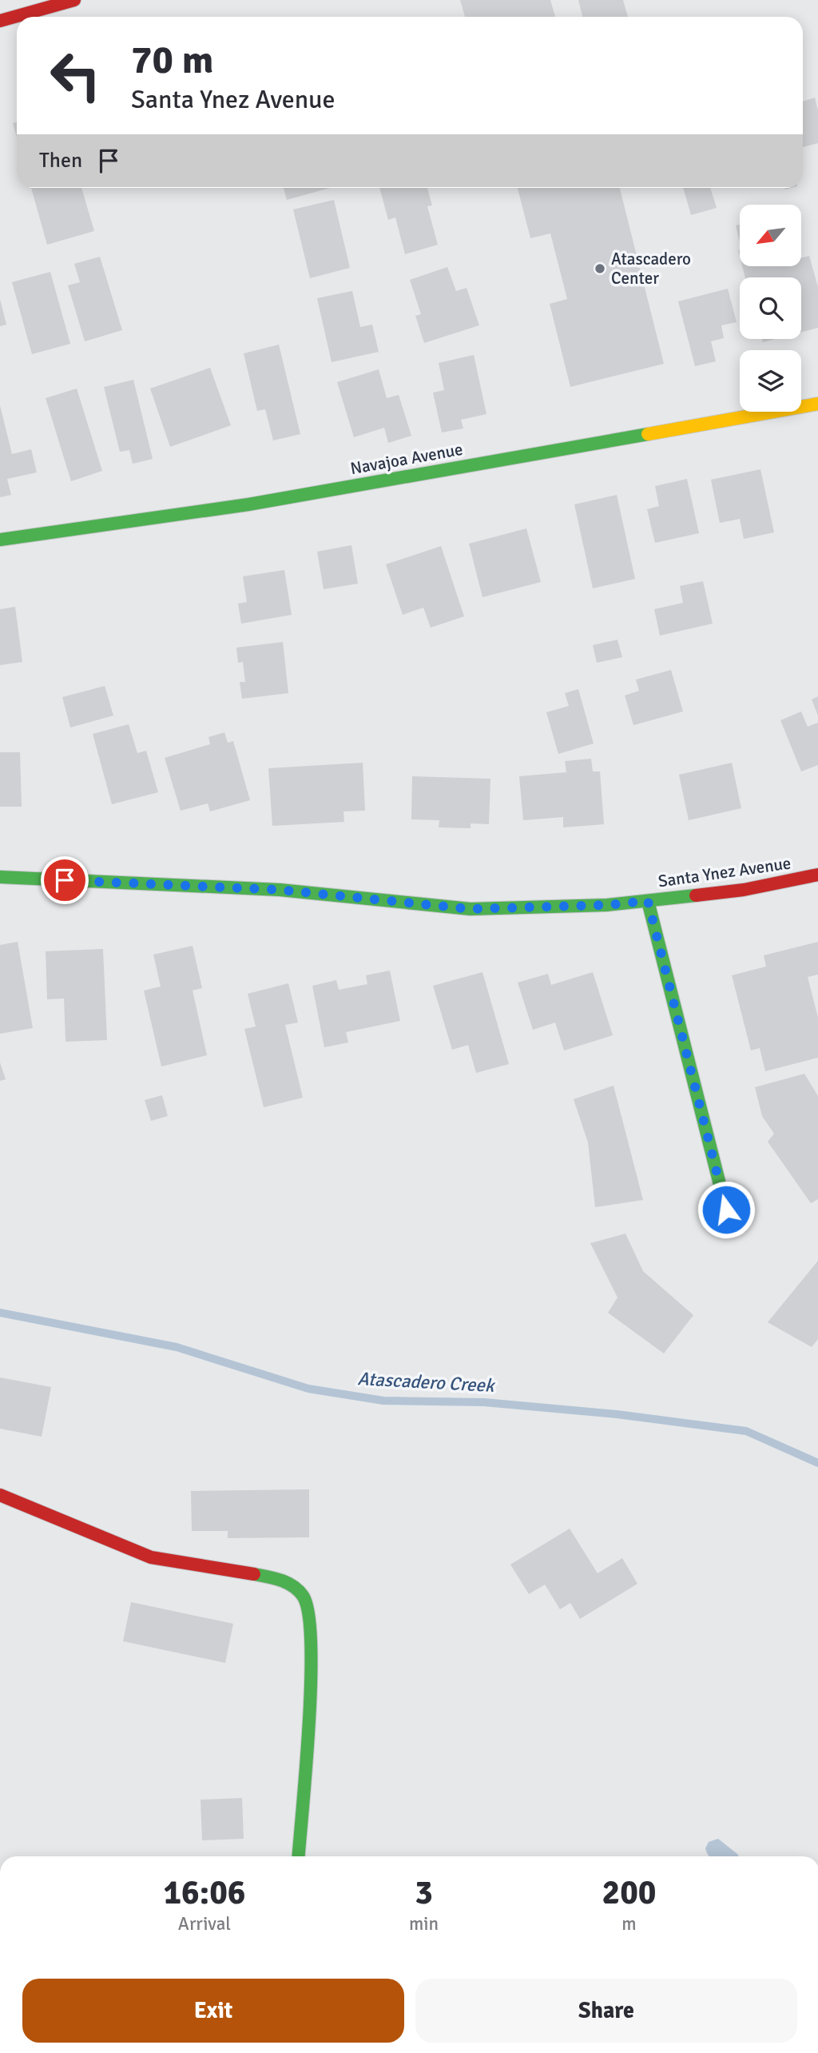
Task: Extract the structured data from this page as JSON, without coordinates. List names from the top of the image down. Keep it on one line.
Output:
{"streets":{"street":["Navajoa Avenue","Santa Ynez Avenue"]},"water":["Atascadero Creek"],"places":["Atascadero Center"],"north":"bottom left","page":{"turn":["70 m","Santa Ynez Avenue"],"then":"Then","eta":["16:06","Arrival","3","min","200","m"],"buttons":["Exit","Share"]}}
